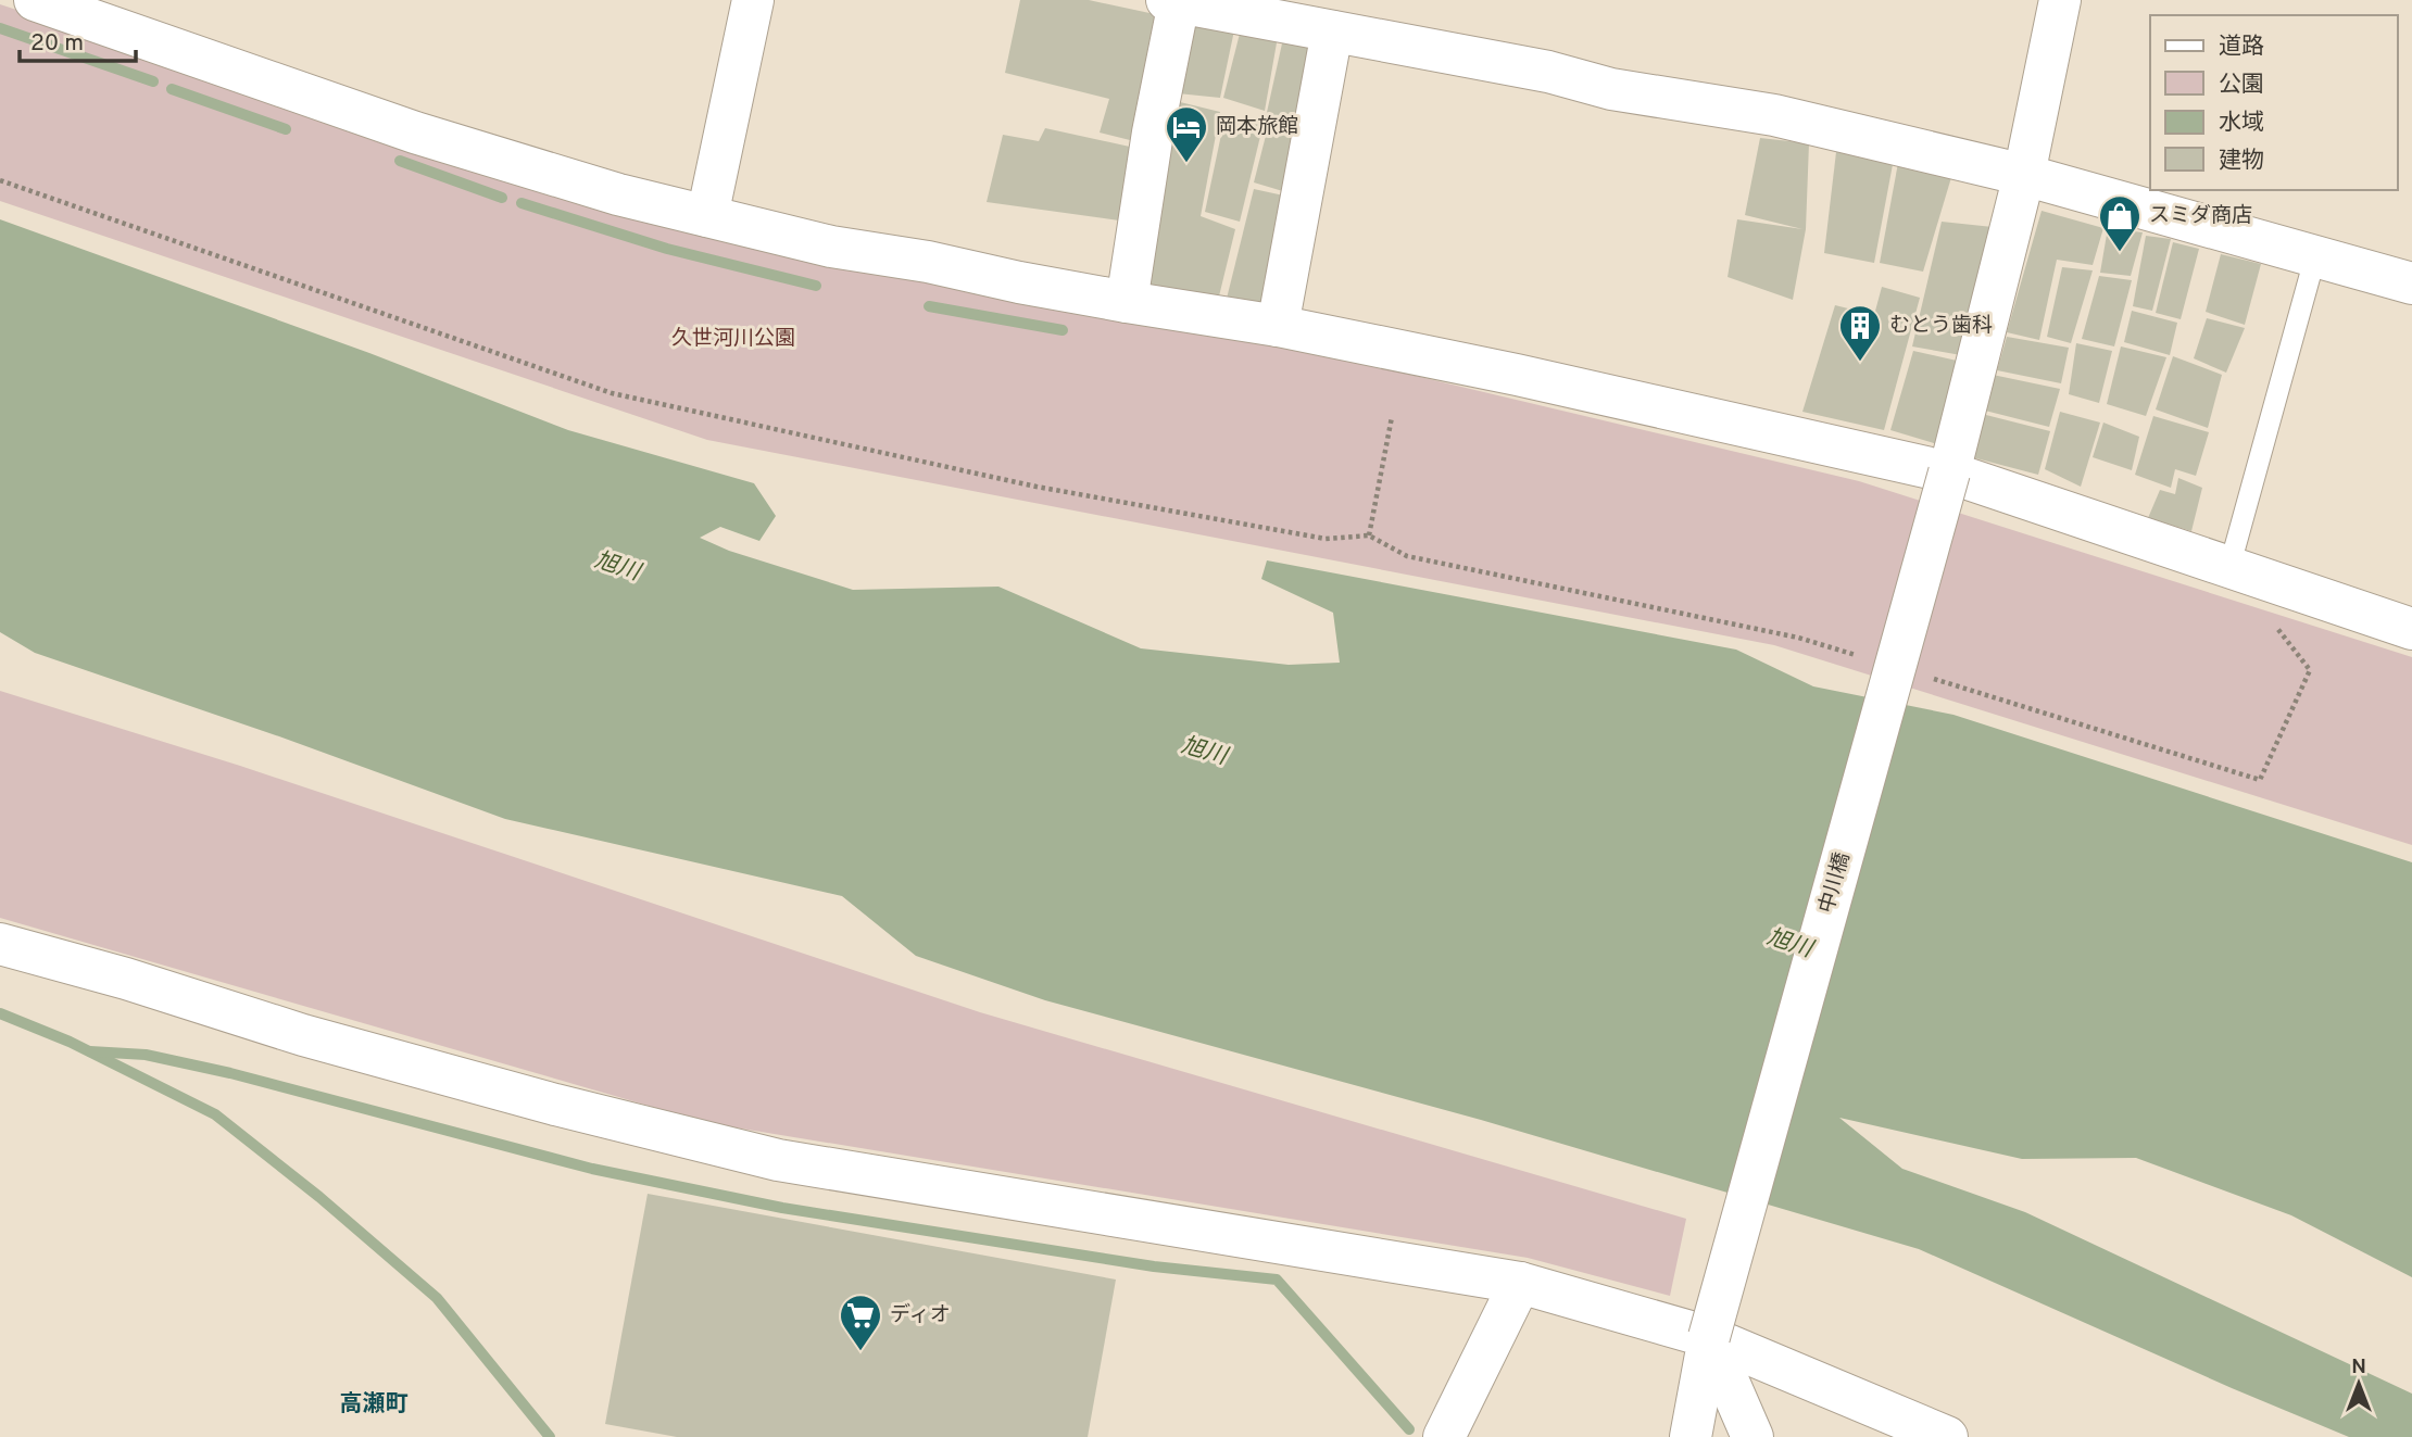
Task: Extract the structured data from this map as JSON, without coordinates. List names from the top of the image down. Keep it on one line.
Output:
{"streets":{"street":["中川橋"]},"districts":["高瀬町"],"water":["旭川"],"parks":["久世河川公園"],"places":{"hotel":["岡本旅館"],"shop":["スミダ商店"],"building":["むとう歯科"],"supermarket":["ディオ"]},"legend":["道路","公園","水域","建物"],"scale_bar":"20 m","north":"top"}
